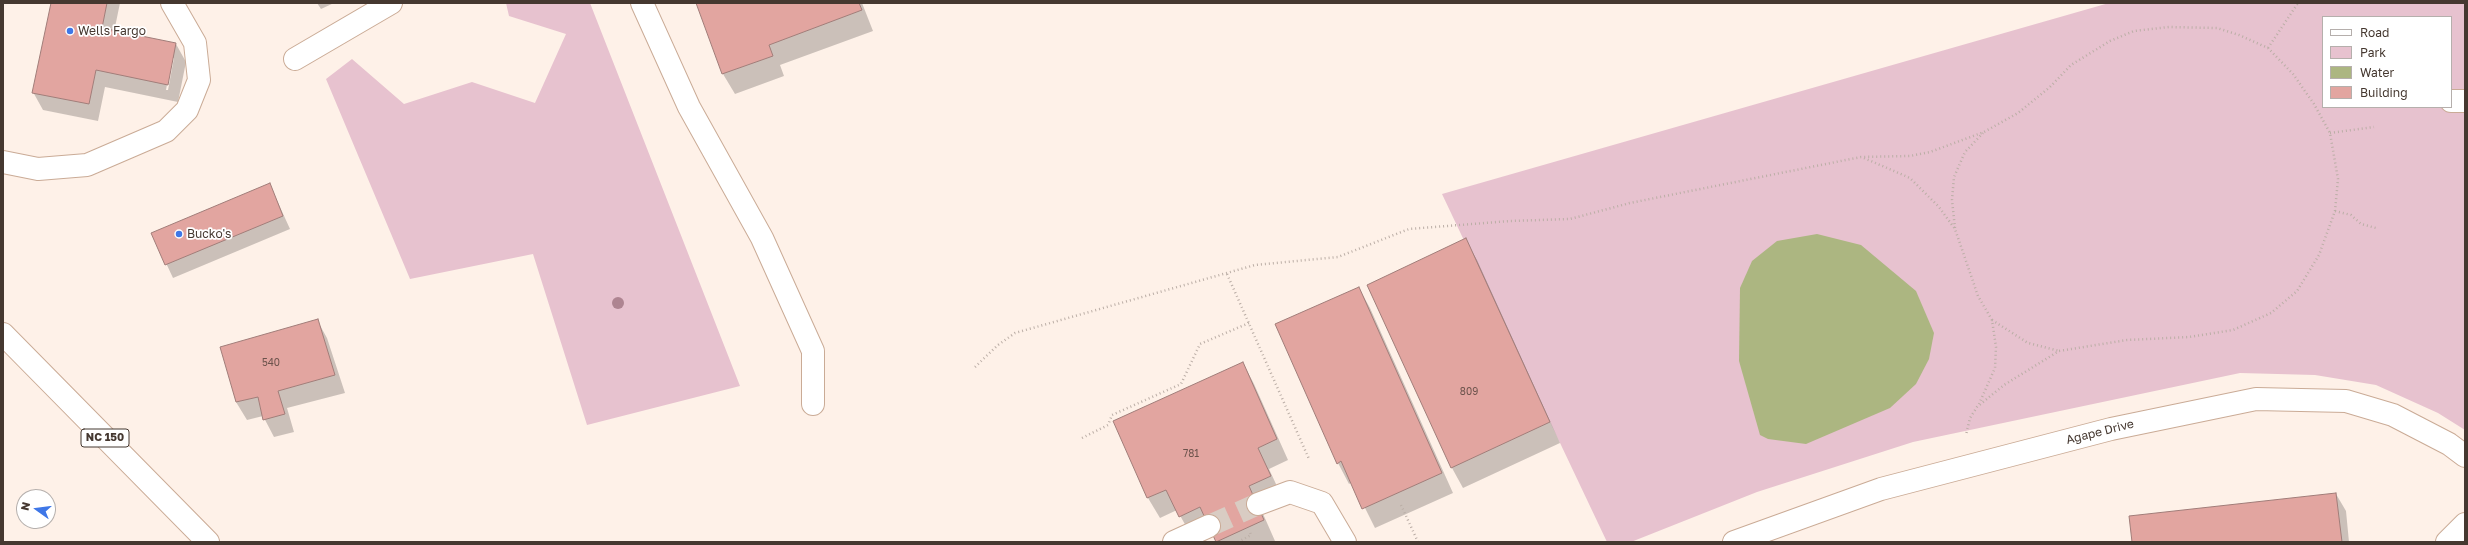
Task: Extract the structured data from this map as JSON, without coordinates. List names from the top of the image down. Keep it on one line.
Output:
{"streets":{"street":["Agape Drive","NC 150"]},"places":["Wells Fargo","Bucko's"],"house_numbers":["540","809","781"],"legend":["Road","Park","Water","Building"],"north":"left"}
